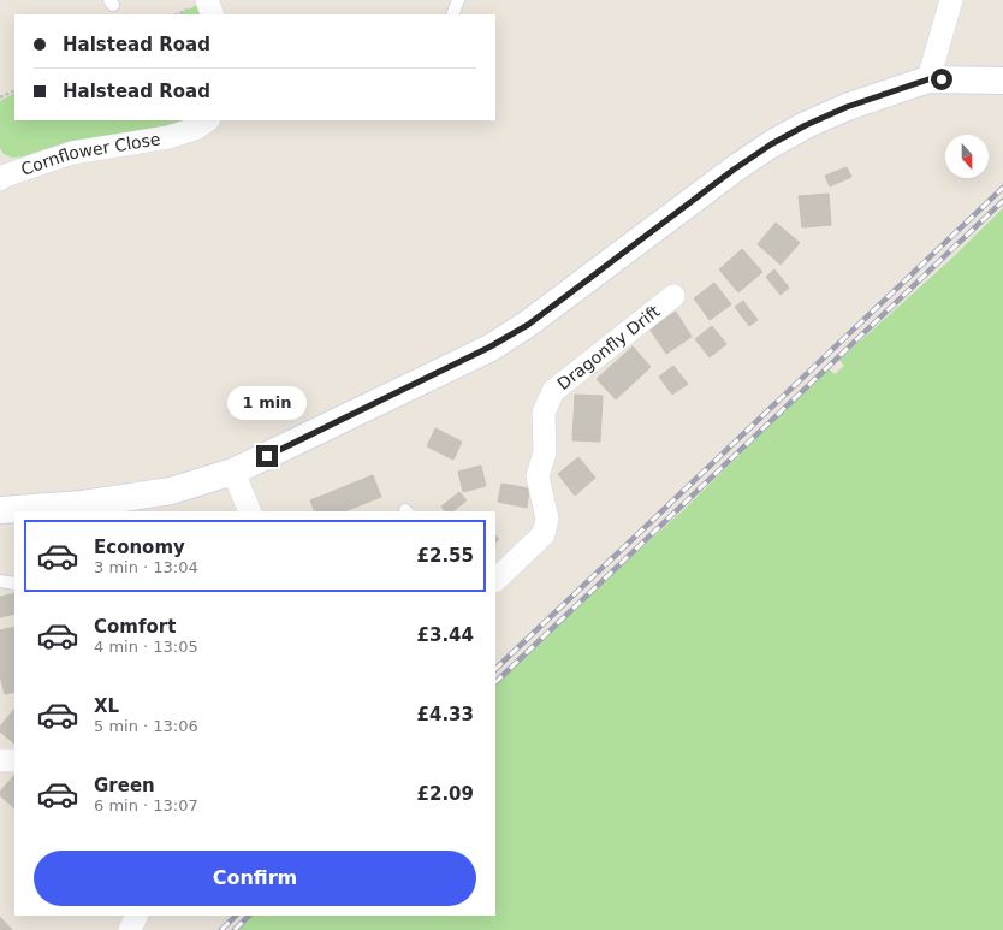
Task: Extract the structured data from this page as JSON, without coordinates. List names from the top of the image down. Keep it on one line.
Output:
{"streets":{"street":["Cornflower Close","Dragonfly Drift"]},"north":"bottom","page":{"banner":["Halstead Road","Halstead Road"],"bubble":"1 min","list":[{"name":"Economy","note":"3 min · 13:04","value":"£2.55"},{"name":"Comfort","note":"4 min · 13:05","value":"£3.44"},{"name":"XL","note":"5 min · 13:06","value":"£4.33"},{"name":"Green","note":"6 min · 13:07","value":"£2.09"}],"buttons":"Confirm"}}
